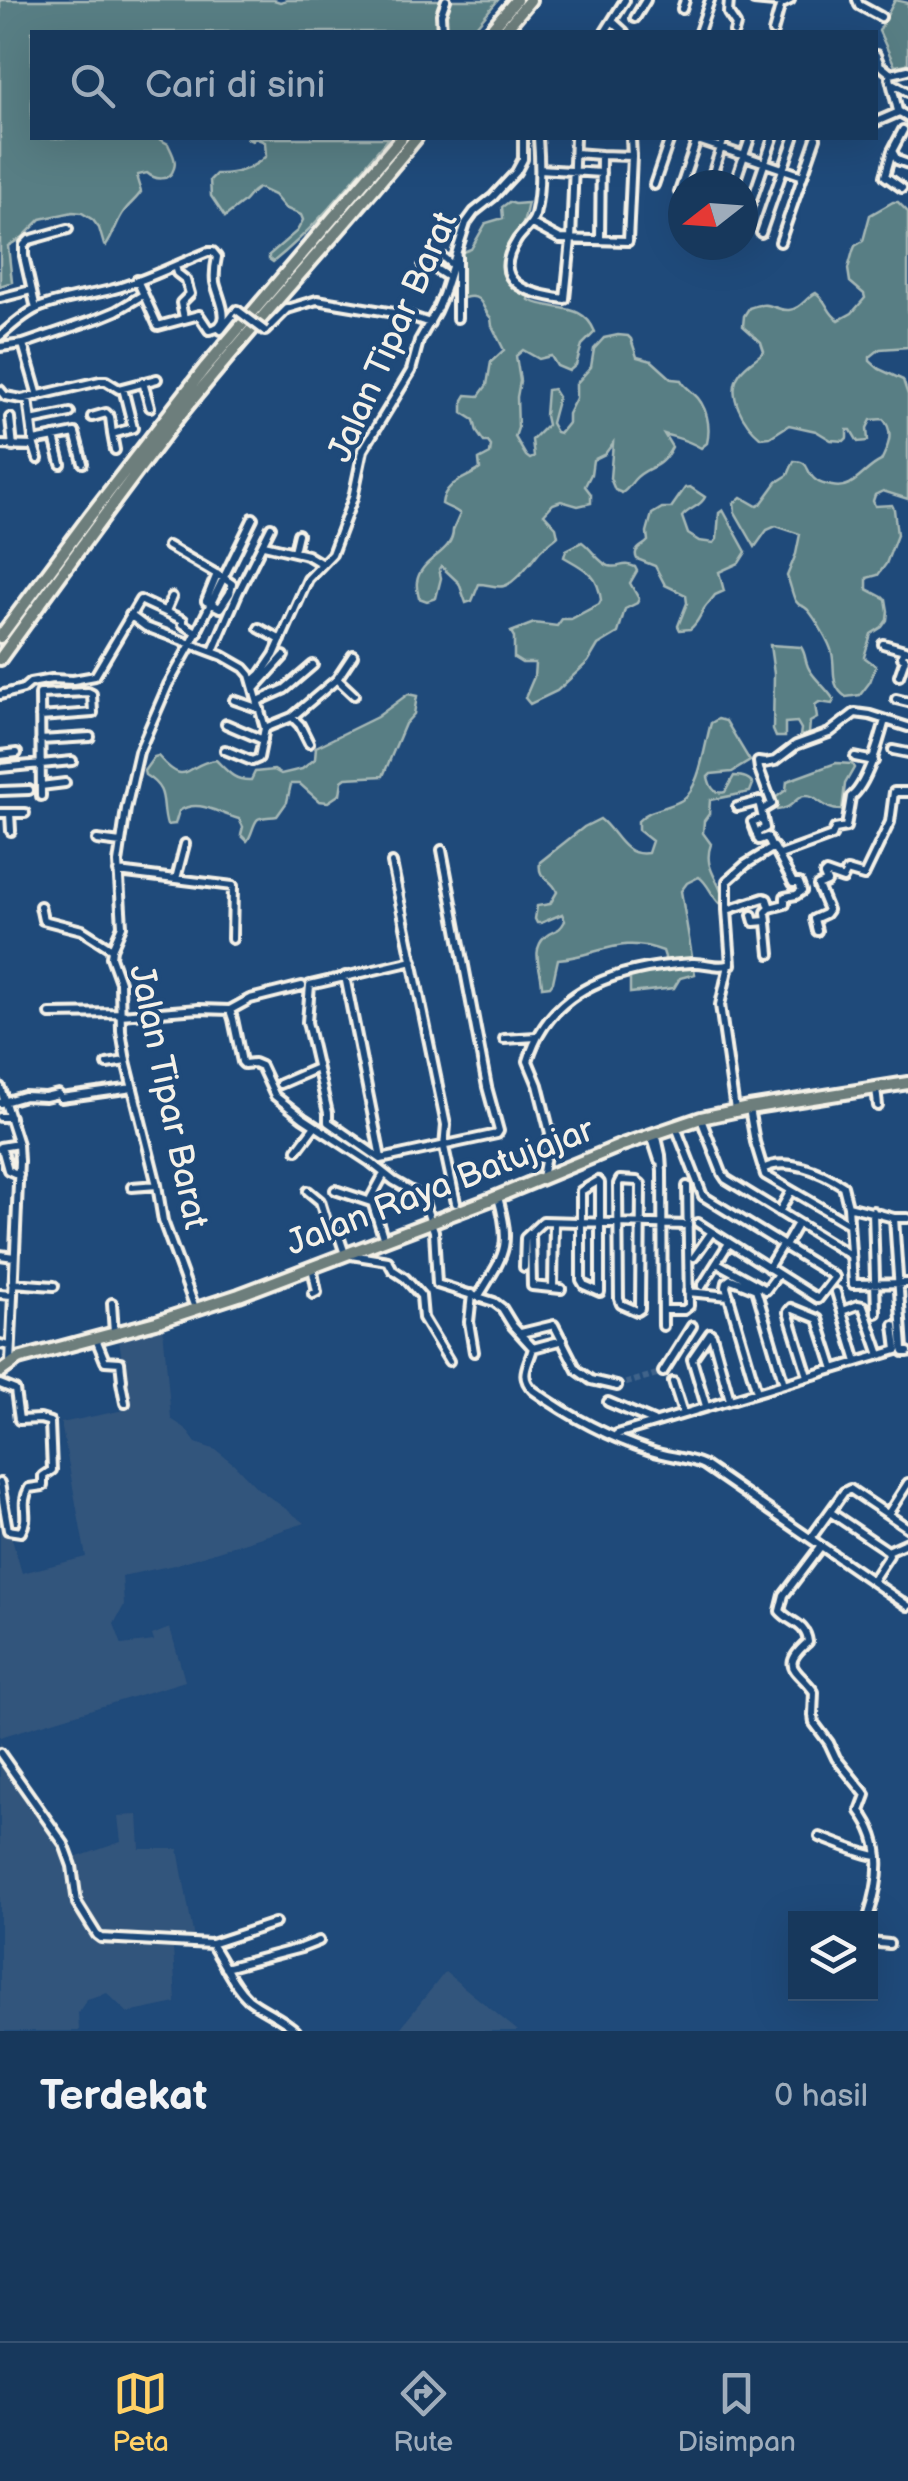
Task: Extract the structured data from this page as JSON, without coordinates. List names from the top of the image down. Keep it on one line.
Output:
{"streets":{"highway":["Jalan Raya Batujajar"],"street":["Jalan Tipar Barat"]},"crossings":[["Jalan Tipar Barat","Jalan Raya Batujajar"]],"north":"left","page":{"search":"Cari di sini","heading":["Terdekat","0 hasil"],"nav":["Peta","Rute","Disimpan"]}}
